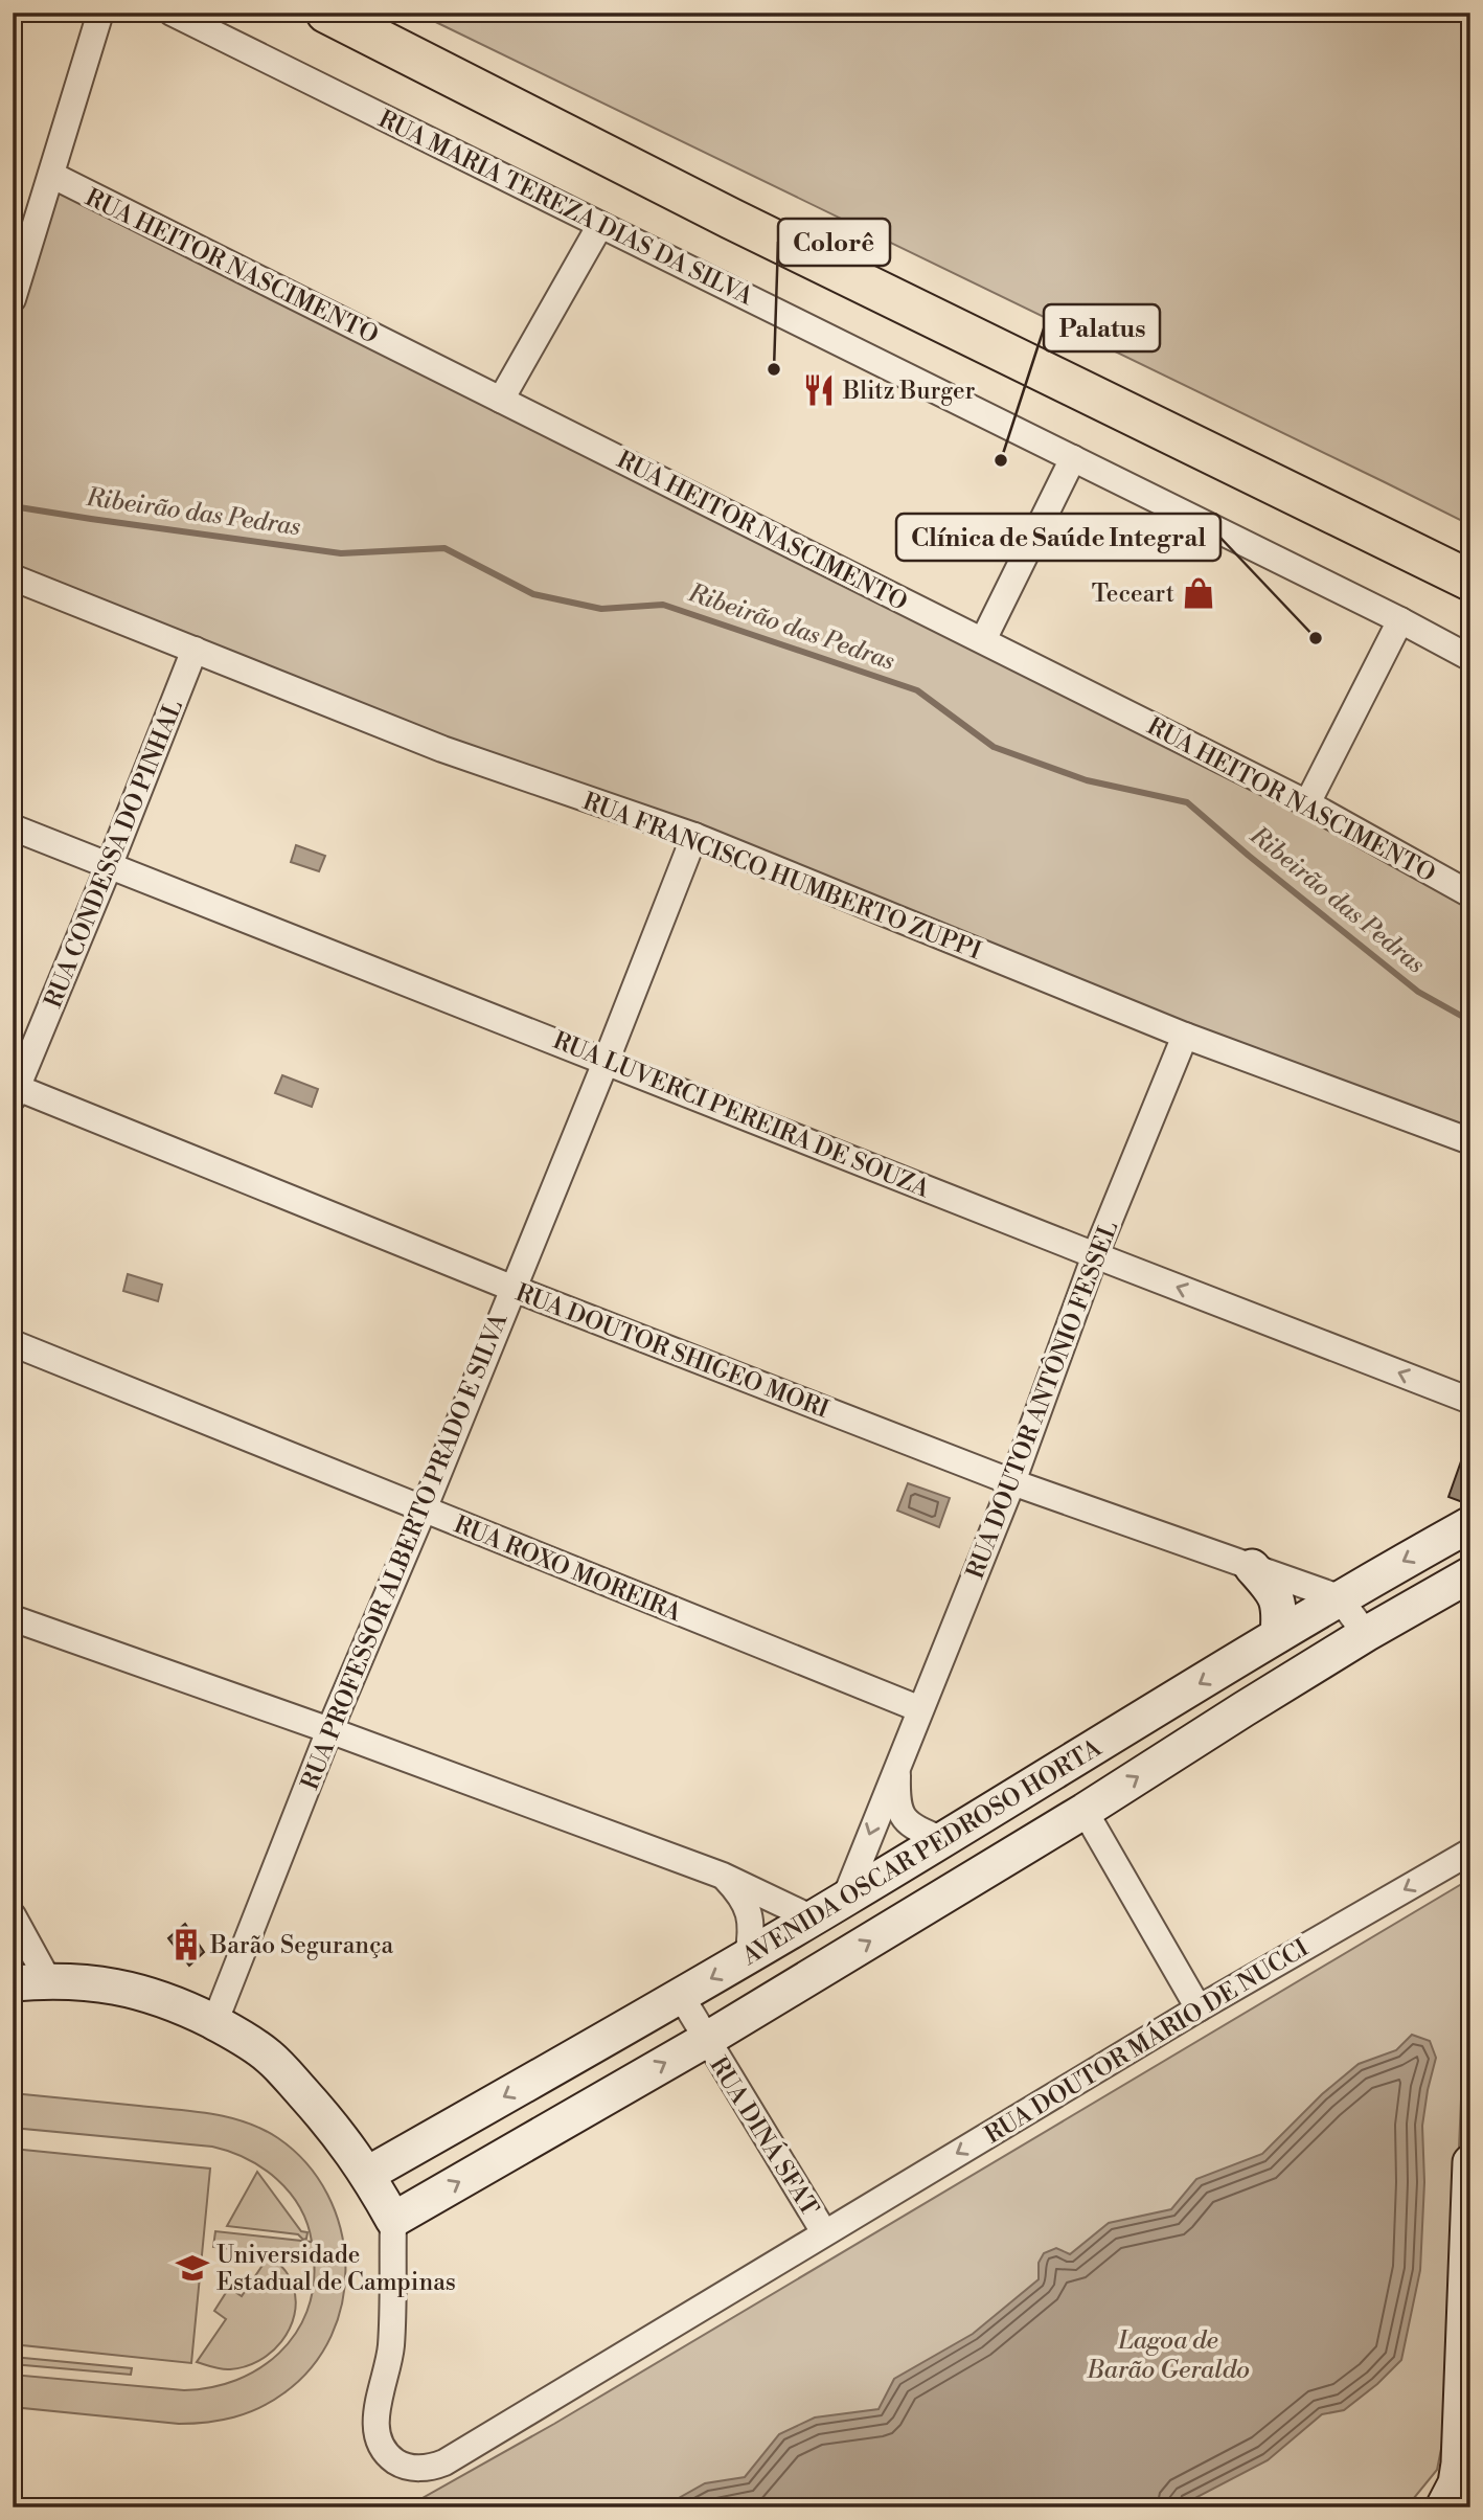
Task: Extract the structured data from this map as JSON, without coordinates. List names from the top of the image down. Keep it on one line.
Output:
{"streets":{"main road":["AVENIDA OSCAR PEDROSO HORTA"],"street":["RUA MARIA TEREZA DIAS DA SILVA","RUA HEITOR NASCIMENTO","RUA CONDESSA DO PINHAL","RUA FRANCISCO HUMBERTO ZUPPI","RUA LUVERCI PEREIRA DE SOUZA","RUA DOUTOR SHIGEO MORI","RUA DOUTOR ANTÔNIO FESSEL","RUA PROFESSOR ALBERTO PRADO E SILVA","RUA ROXO MOREIRA","RUA DOUTOR MÁRIO DE NUCCI","RUA DINÁ SFAT"]},"crossings":[["RUA CONDESSA DO PINHAL","RUA FRANCISCO HUMBERTO ZUPPI"],["RUA CONDESSA DO PINHAL","RUA LUVERCI PEREIRA DE SOUZA"],["RUA CONDESSA DO PINHAL","RUA DOUTOR SHIGEO MORI"],["RUA FRANCISCO HUMBERTO ZUPPI","RUA DOUTOR ANTÔNIO FESSEL"],["RUA FRANCISCO HUMBERTO ZUPPI","RUA PROFESSOR ALBERTO PRADO E SILVA"],["RUA LUVERCI PEREIRA DE SOUZA","RUA DOUTOR ANTÔNIO FESSEL"],["RUA LUVERCI PEREIRA DE SOUZA","RUA PROFESSOR ALBERTO PRADO E SILVA"],["RUA DOUTOR SHIGEO MORI","RUA DOUTOR ANTÔNIO FESSEL"],["RUA DOUTOR SHIGEO MORI","RUA PROFESSOR ALBERTO PRADO E SILVA"],["RUA DOUTOR SHIGEO MORI","AVENIDA OSCAR PEDROSO HORTA"],["RUA DOUTOR ANTÔNIO FESSEL","RUA ROXO MOREIRA"],["RUA DOUTOR ANTÔNIO FESSEL","AVENIDA OSCAR PEDROSO HORTA"],["RUA PROFESSOR ALBERTO PRADO E SILVA","RUA ROXO MOREIRA"],["AVENIDA OSCAR PEDROSO HORTA","RUA DOUTOR MÁRIO DE NUCCI"],["AVENIDA OSCAR PEDROSO HORTA","RUA DINÁ SFAT"],["RUA DOUTOR MÁRIO DE NUCCI","RUA DINÁ SFAT"]],"one_way":["RUA DOUTOR MÁRIO DE NUCCI"],"water":["Ribeirão das Pedras","Lagoa de Barão Geraldo"],"places":{"other":["Colorê","Palatus","Clínica de Saúde Integral"],"restaurant":["Blitz Burger"],"shop":["Teceart"],"building":["Barão Segurança"],"school or university":["Universidade Estadual de Campinas"]}}
